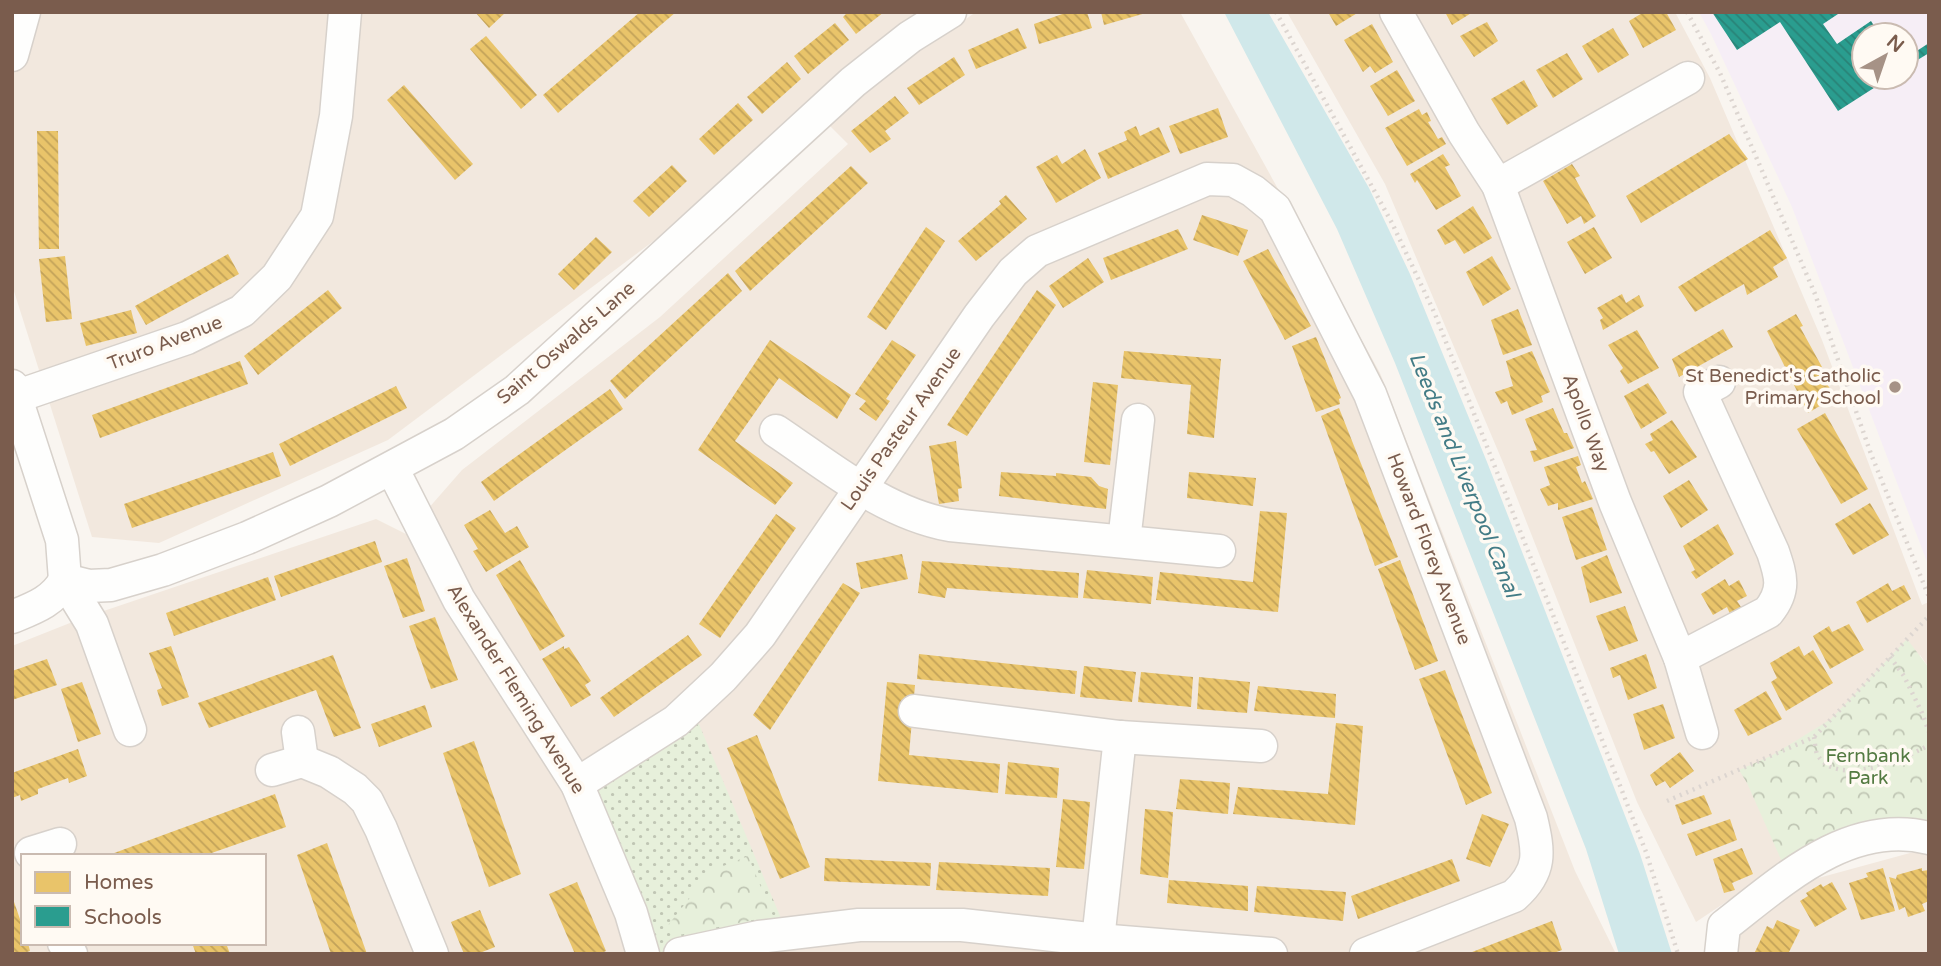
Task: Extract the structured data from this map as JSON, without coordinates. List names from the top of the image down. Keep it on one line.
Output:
{"streets":{"street":["Truro Avenue","Saint Oswalds Lane","Apollo Way","Louis Pasteur Avenue","Howard Florey Avenue","Alexander Fleming Avenue"]},"crossings":[["Saint Oswalds Lane","Alexander Fleming Avenue"],["Louis Pasteur Avenue","Howard Florey Avenue"],["Louis Pasteur Avenue","Alexander Fleming Avenue"]],"water":["Leeds and Liverpool Canal"],"parks":["Fernbank Park"],"places":["St Benedict's Catholic Primary School"],"legend":["Homes","Schools"],"north":"top right"}
